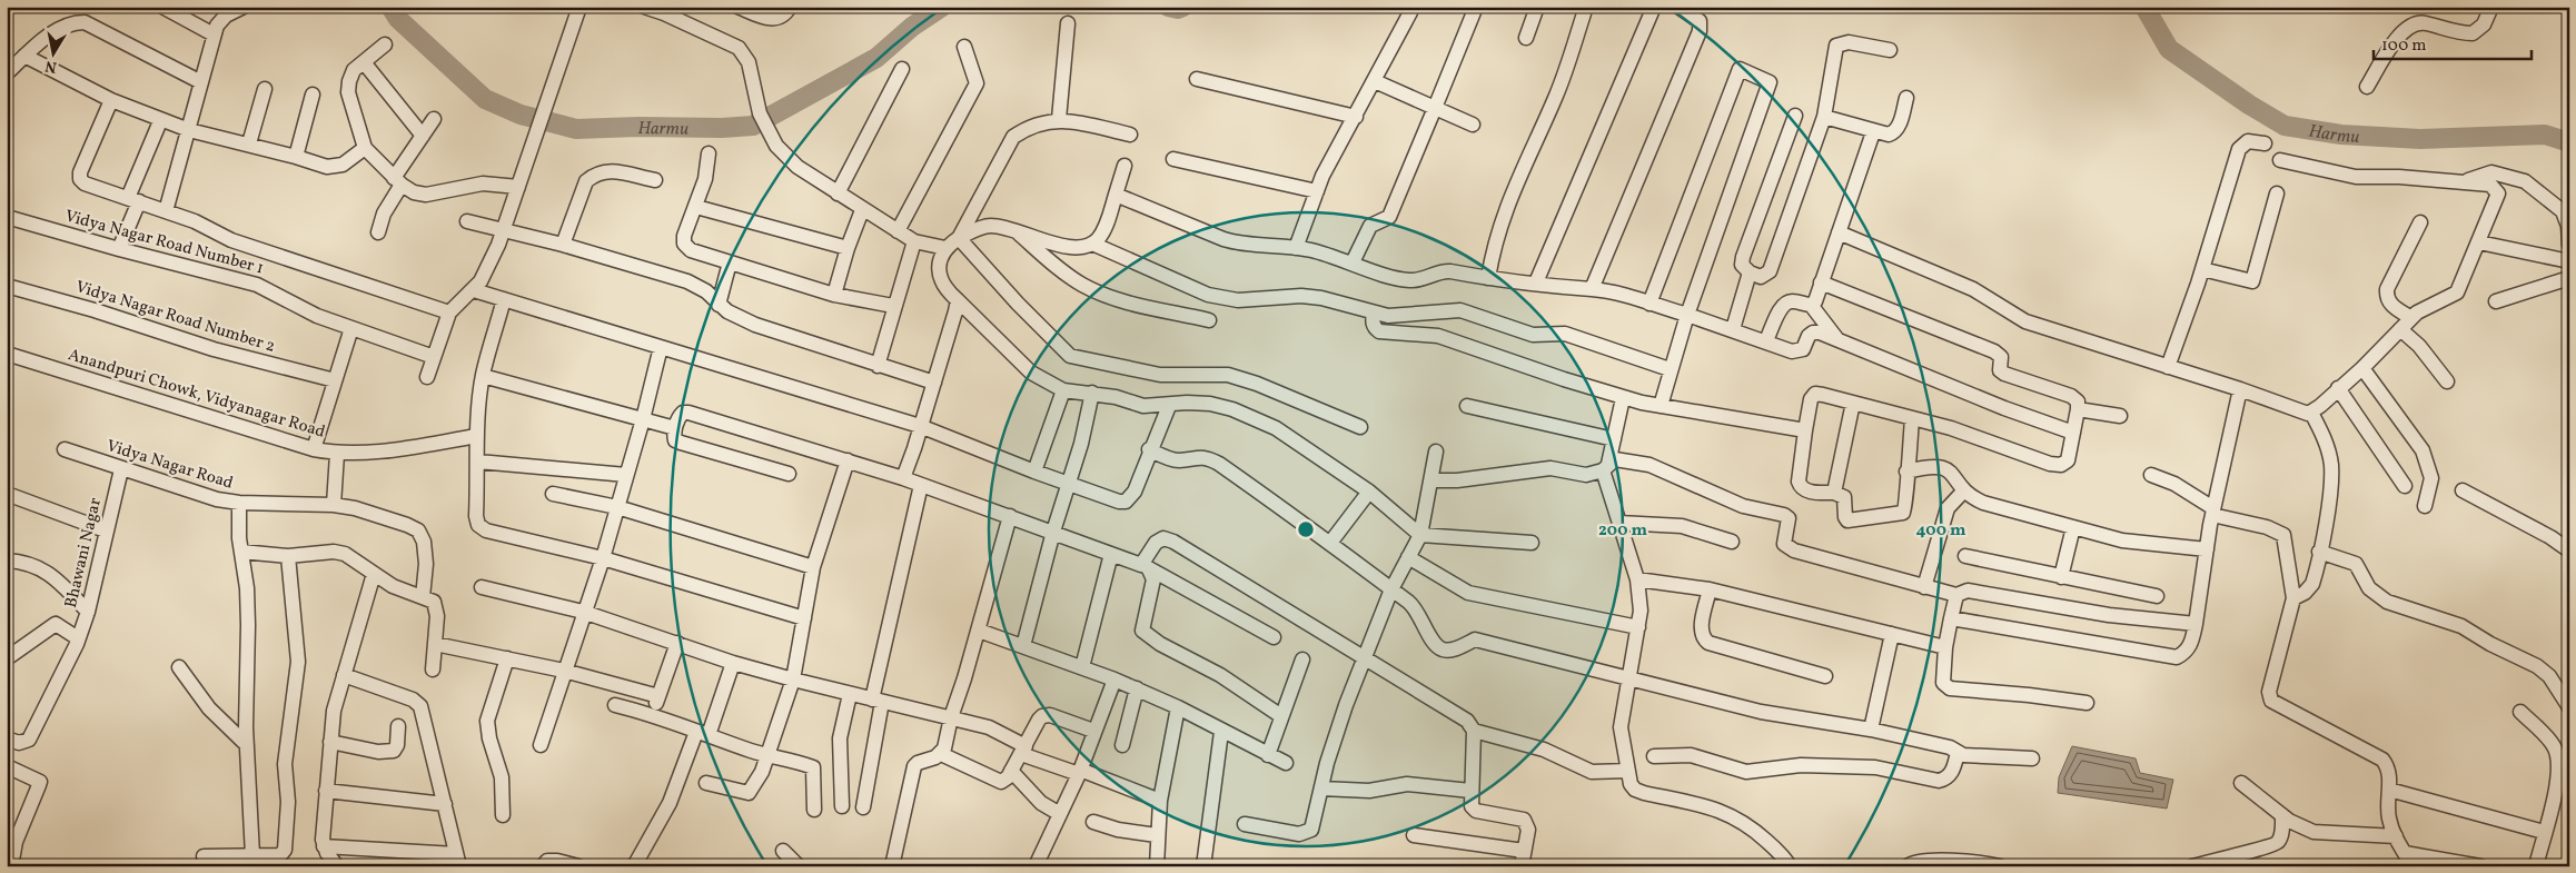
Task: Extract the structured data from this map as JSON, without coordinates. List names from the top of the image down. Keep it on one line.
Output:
{"streets":{"street":["Vidya Nagar Road Number 1","Vidya Nagar Road Number 2","Anandpuri Chowk, Vidyanagar Road","Vidya Nagar Road","Bhawani Nagar"]},"crossings":[["Vidya Nagar Road","Bhawani Nagar"]],"water":["Harmu"],"scale_bar":"100 m","north":"bottom","rings":["200 m","400 m"]}
